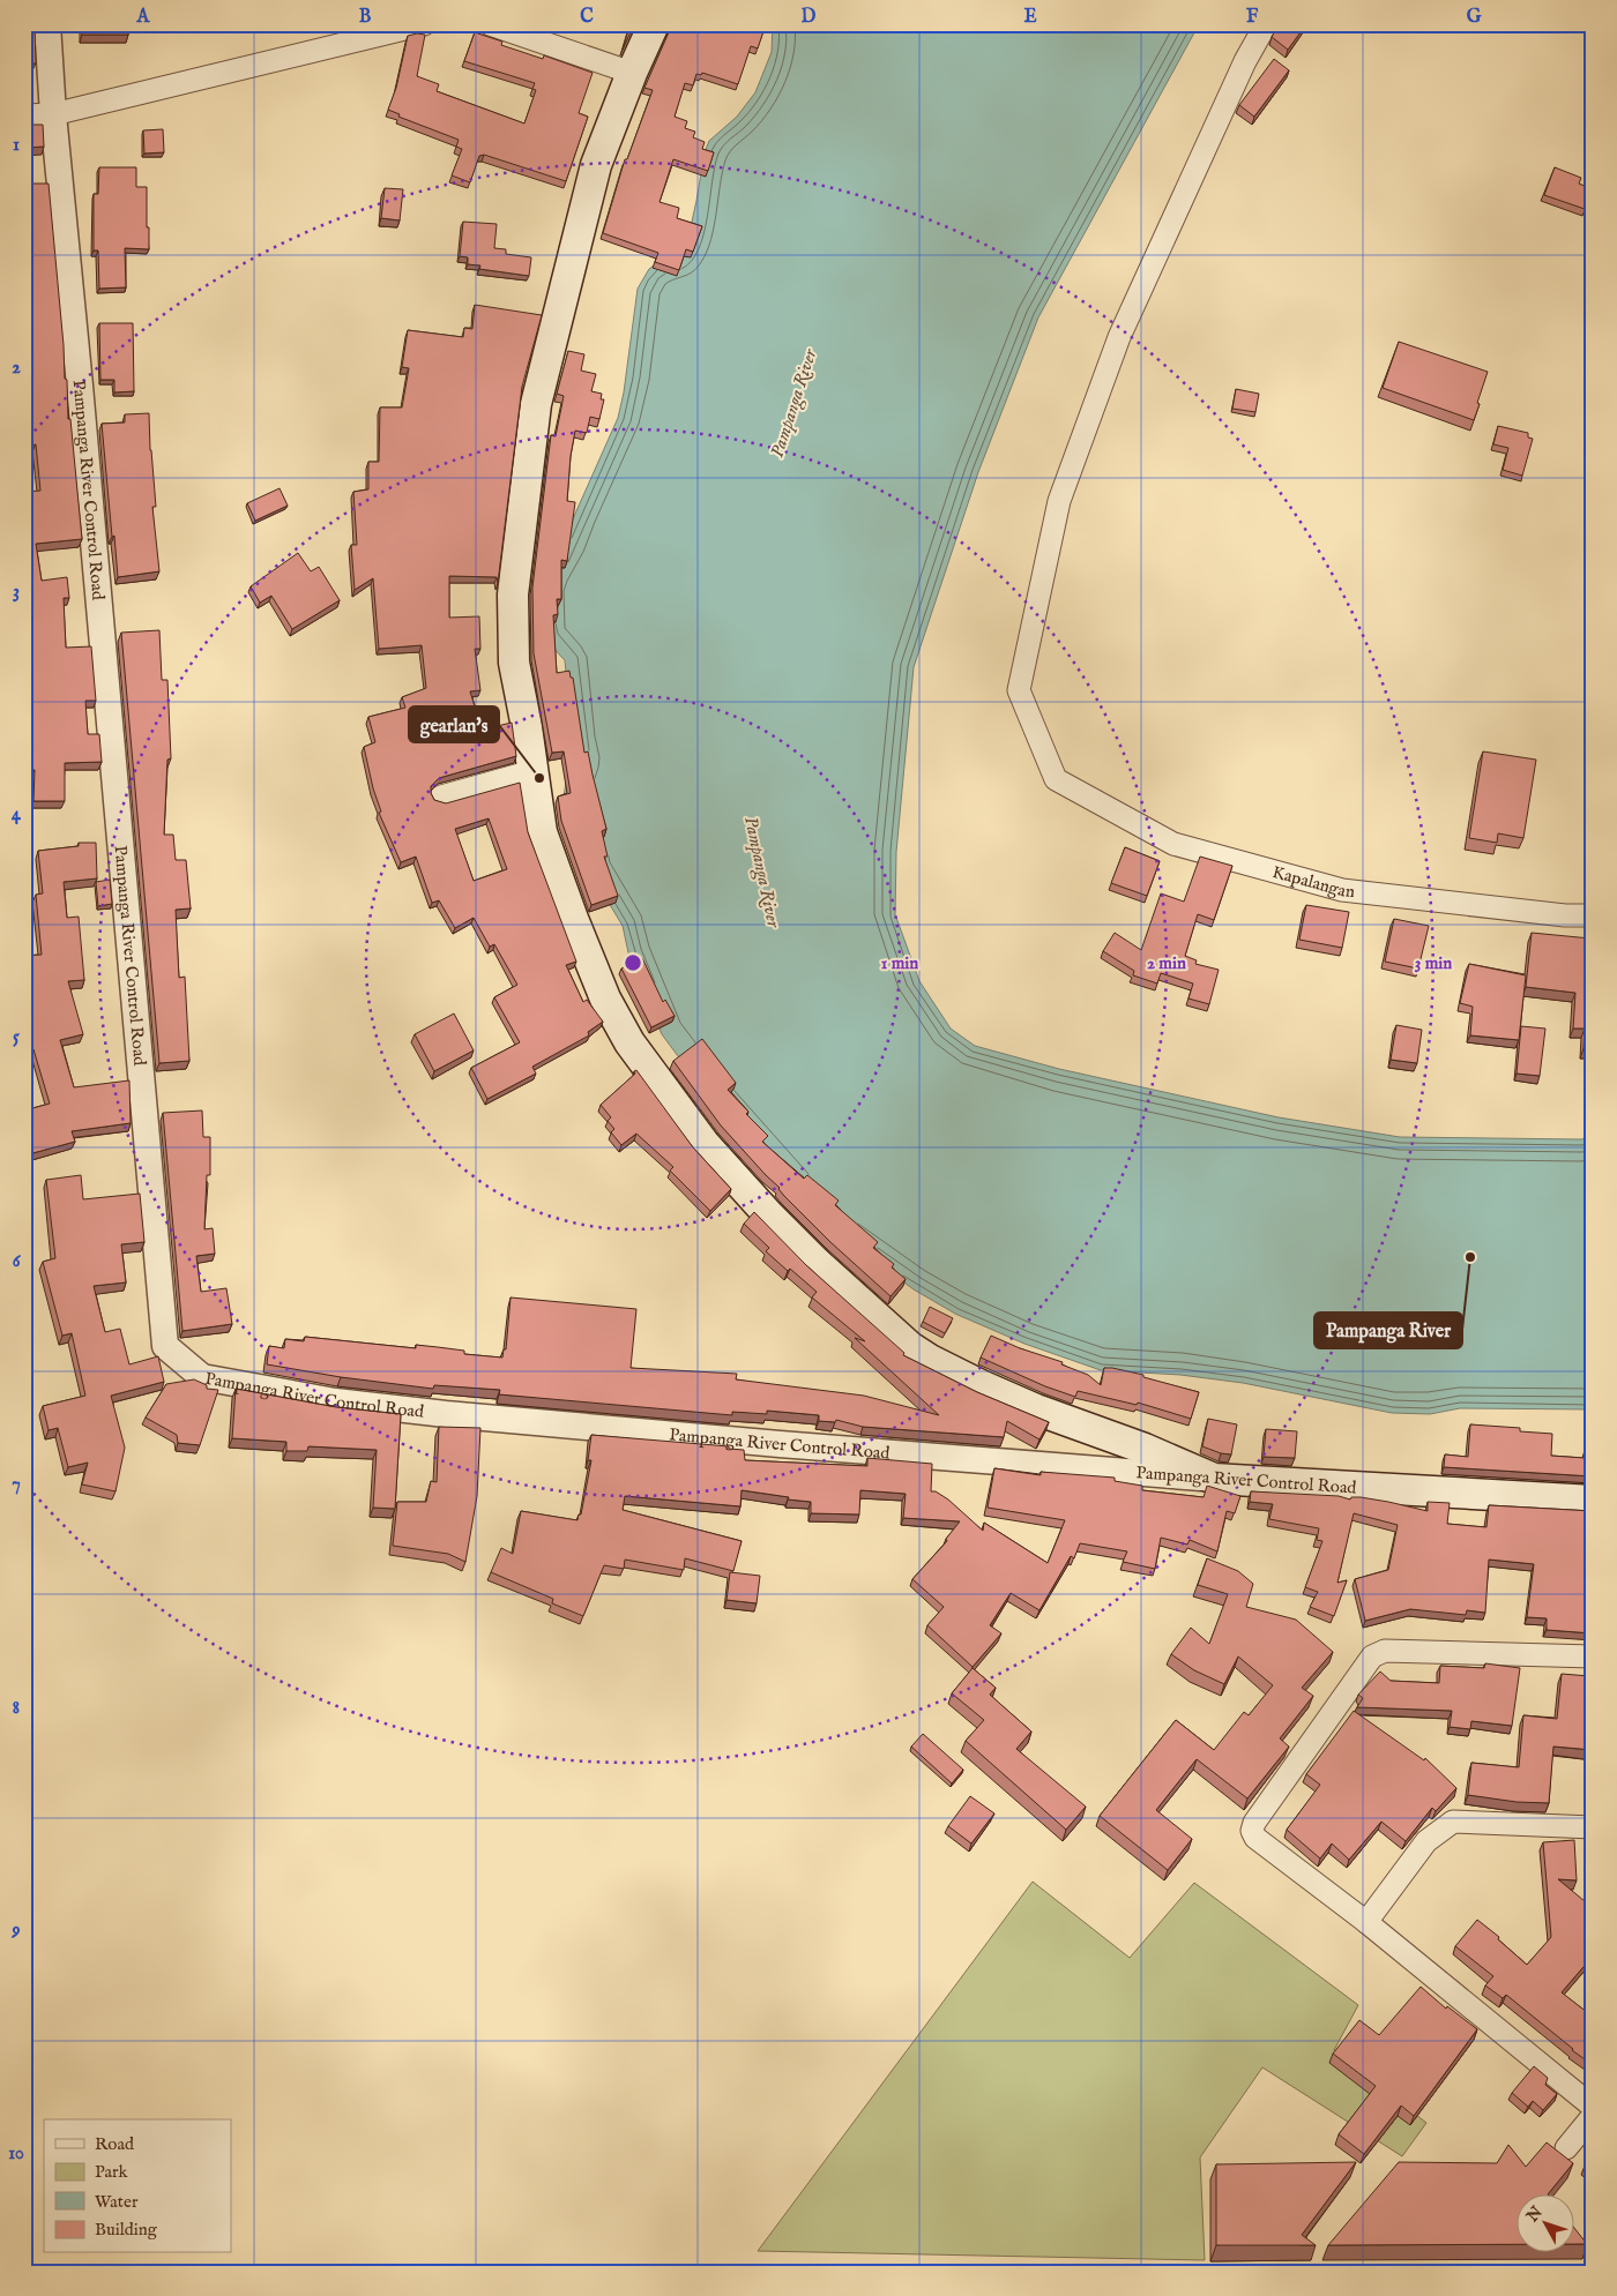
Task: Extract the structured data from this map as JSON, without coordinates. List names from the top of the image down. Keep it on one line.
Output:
{"streets":{"main road":["Pampanga River Control Road"],"street":["Kapalangan"]},"water":["Pampanga River"],"places":["gearlan's","Pampanga River"],"legend":["Road","Park","Water","Building"],"north":"top left","grid":{"columns":["A","B","C","D","E","F","G"],"rows":["1","2","3","4","5","6","7","8","9","10"]},"rings":["1 min","2 min","3 min"]}
